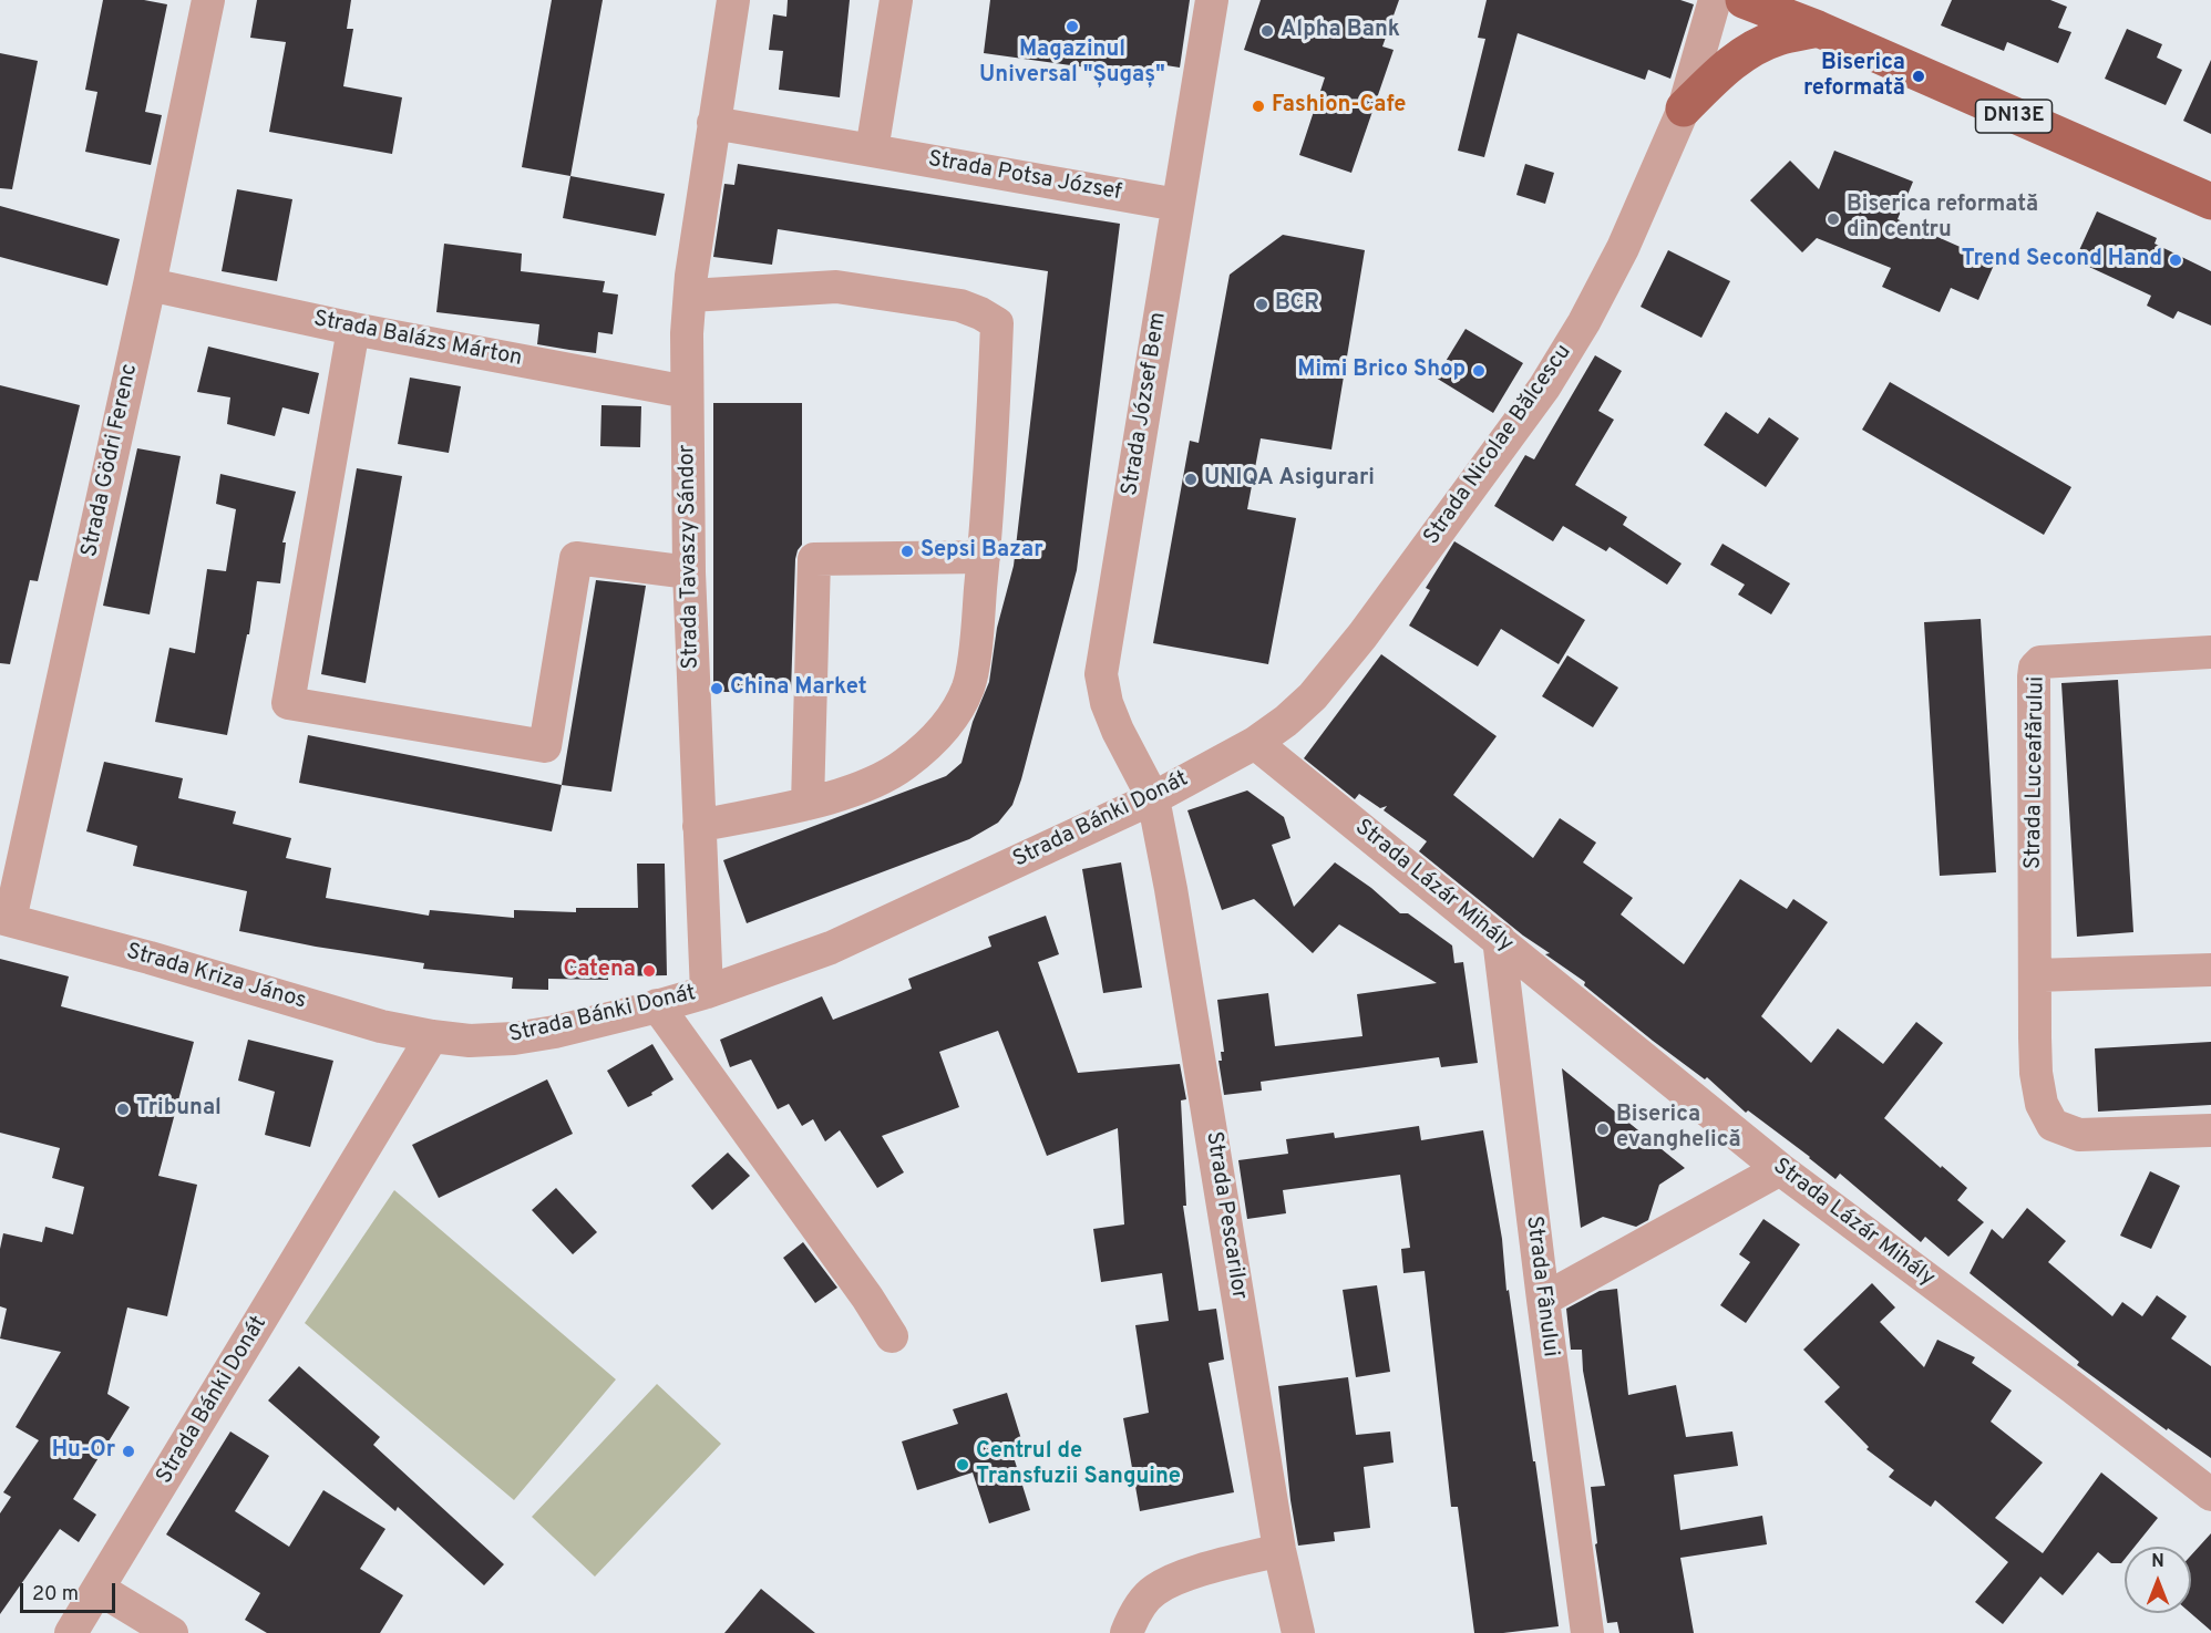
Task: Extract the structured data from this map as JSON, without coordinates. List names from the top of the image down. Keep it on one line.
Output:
{"streets":{"main road":["DN13E"],"street":["Strada Potsa József","Strada Balázs Márton","Strada József Bem","Strada Nicolae Bălcescu","Strada Gödri Ferenc","Strada Tavaszy Sándor","Strada Luceafărului","Strada Bánki Donát","Strada Lázár Mihály","Strada Kriza János","Strada Pescarilor","Strada Fânului"]},"crossings":[["Strada Potsa József","Strada József Bem"],["Strada Potsa József","Strada Tavaszy Sándor"],["Strada Balázs Márton","Strada Gödri Ferenc"],["Strada Balázs Márton","Strada Tavaszy Sándor"],["Strada József Bem","Strada Bánki Donát"],["Strada József Bem","Strada Pescarilor"],["Strada Nicolae Bălcescu","Strada Bánki Donát"],["Strada Nicolae Bălcescu","Strada Lázár Mihály"],["Strada Gödri Ferenc","Strada Kriza János"],["Strada Tavaszy Sándor","Strada Bánki Donát"],["Strada Bánki Donát","Strada Lázár Mihály"],["Strada Bánki Donát","Strada Kriza János"],["Strada Bánki Donát","Strada Pescarilor"],["Strada Lázár Mihály","Strada Fânului"]],"places":["Magazinul Universal \"Șugaș\"","Alpha Bank","Biserica reformată","Fashion-Cafe","Biserica reformată din centru","Trend Second Hand","BCR","Mimi Brico Shop","UNIQA Asigurari","Sepsi Bazar","China Market","Catena","Tribunal","Biserica evanghelică","Hu-Or","Centrul de Transfuzii Sanguine"],"scale_bar":"20 m","north":"top"}
